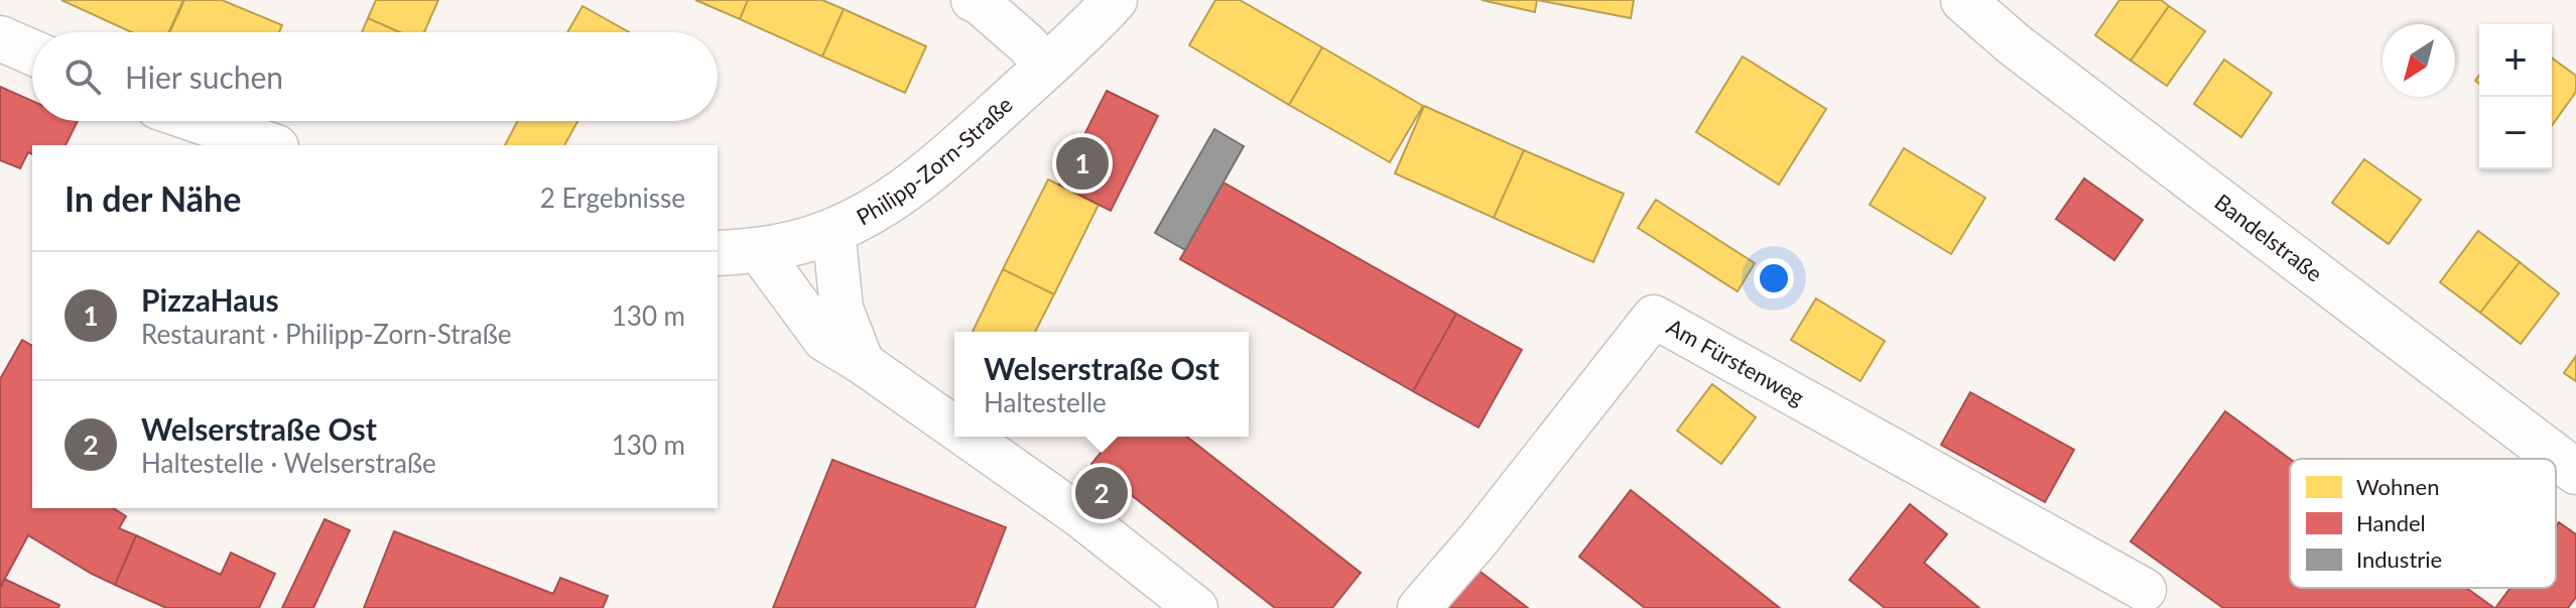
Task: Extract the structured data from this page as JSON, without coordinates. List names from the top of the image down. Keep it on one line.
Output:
{"streets":{"street":["Philipp-Zorn-Straße","Bandelstraße","Am Fürstenweg"]},"legend":["Wohnen","Handel","Industrie"],"north":"bottom left","page":{"map_buttons":["+","−"],"search":"Hier suchen","pins":["1","2"],"heading":["In der Nähe","2 Ergebnisse"],"list":[{"mark":"1","name":"PizzaHaus","note":"Restaurant · Philipp-Zorn-Straße","value":"130 m"},{"mark":"2","name":"Welserstraße Ost","note":"Haltestelle · Welserstraße","value":"130 m"}],"popup":["Welserstraße Ost","Haltestelle"]}}
